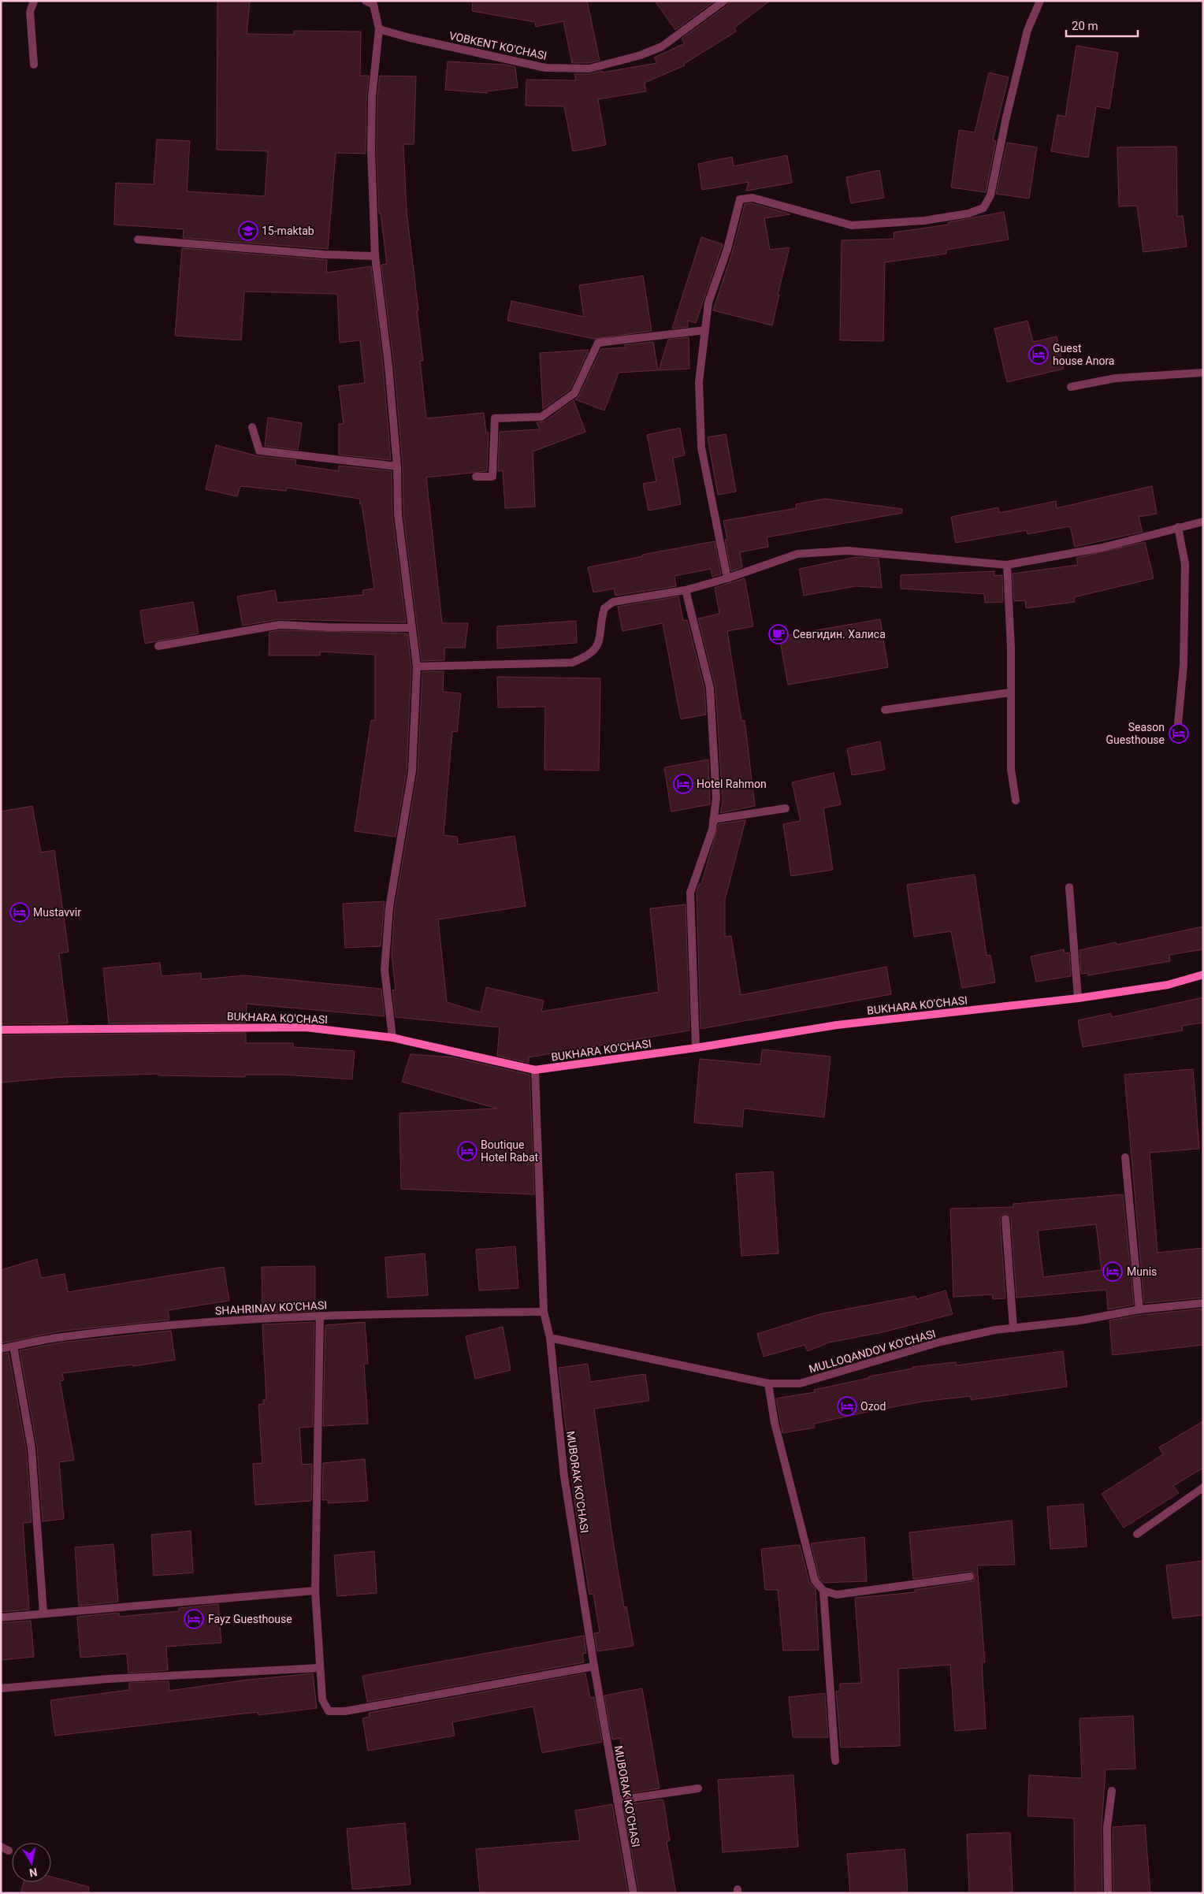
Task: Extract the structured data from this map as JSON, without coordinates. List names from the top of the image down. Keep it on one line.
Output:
{"streets":{"street":["VOBKENT KO'CHASI","BUKHARA KO'CHASI","SHAHRINAV KO'CHASI","MULLOQANDOV KO'CHASI","MUBORAK KO'CHASI"]},"crossings":[["BUKHARA KO'CHASI","MUBORAK KO'CHASI"],["SHAHRINAV KO'CHASI","MUBORAK KO'CHASI"],["MULLOQANDOV KO'CHASI","MUBORAK KO'CHASI"]],"places":{"school or university":["15-maktab"],"hotel":["Guest house Anora","Season Guesthouse","Hotel Rahmon","Mustavvir","Boutique Hotel Rabat","Munis","Ozod","Fayz Guesthouse"],"cafe":["Севгидин. Халиса"]},"scale_bar":"20 m","north":"bottom"}
